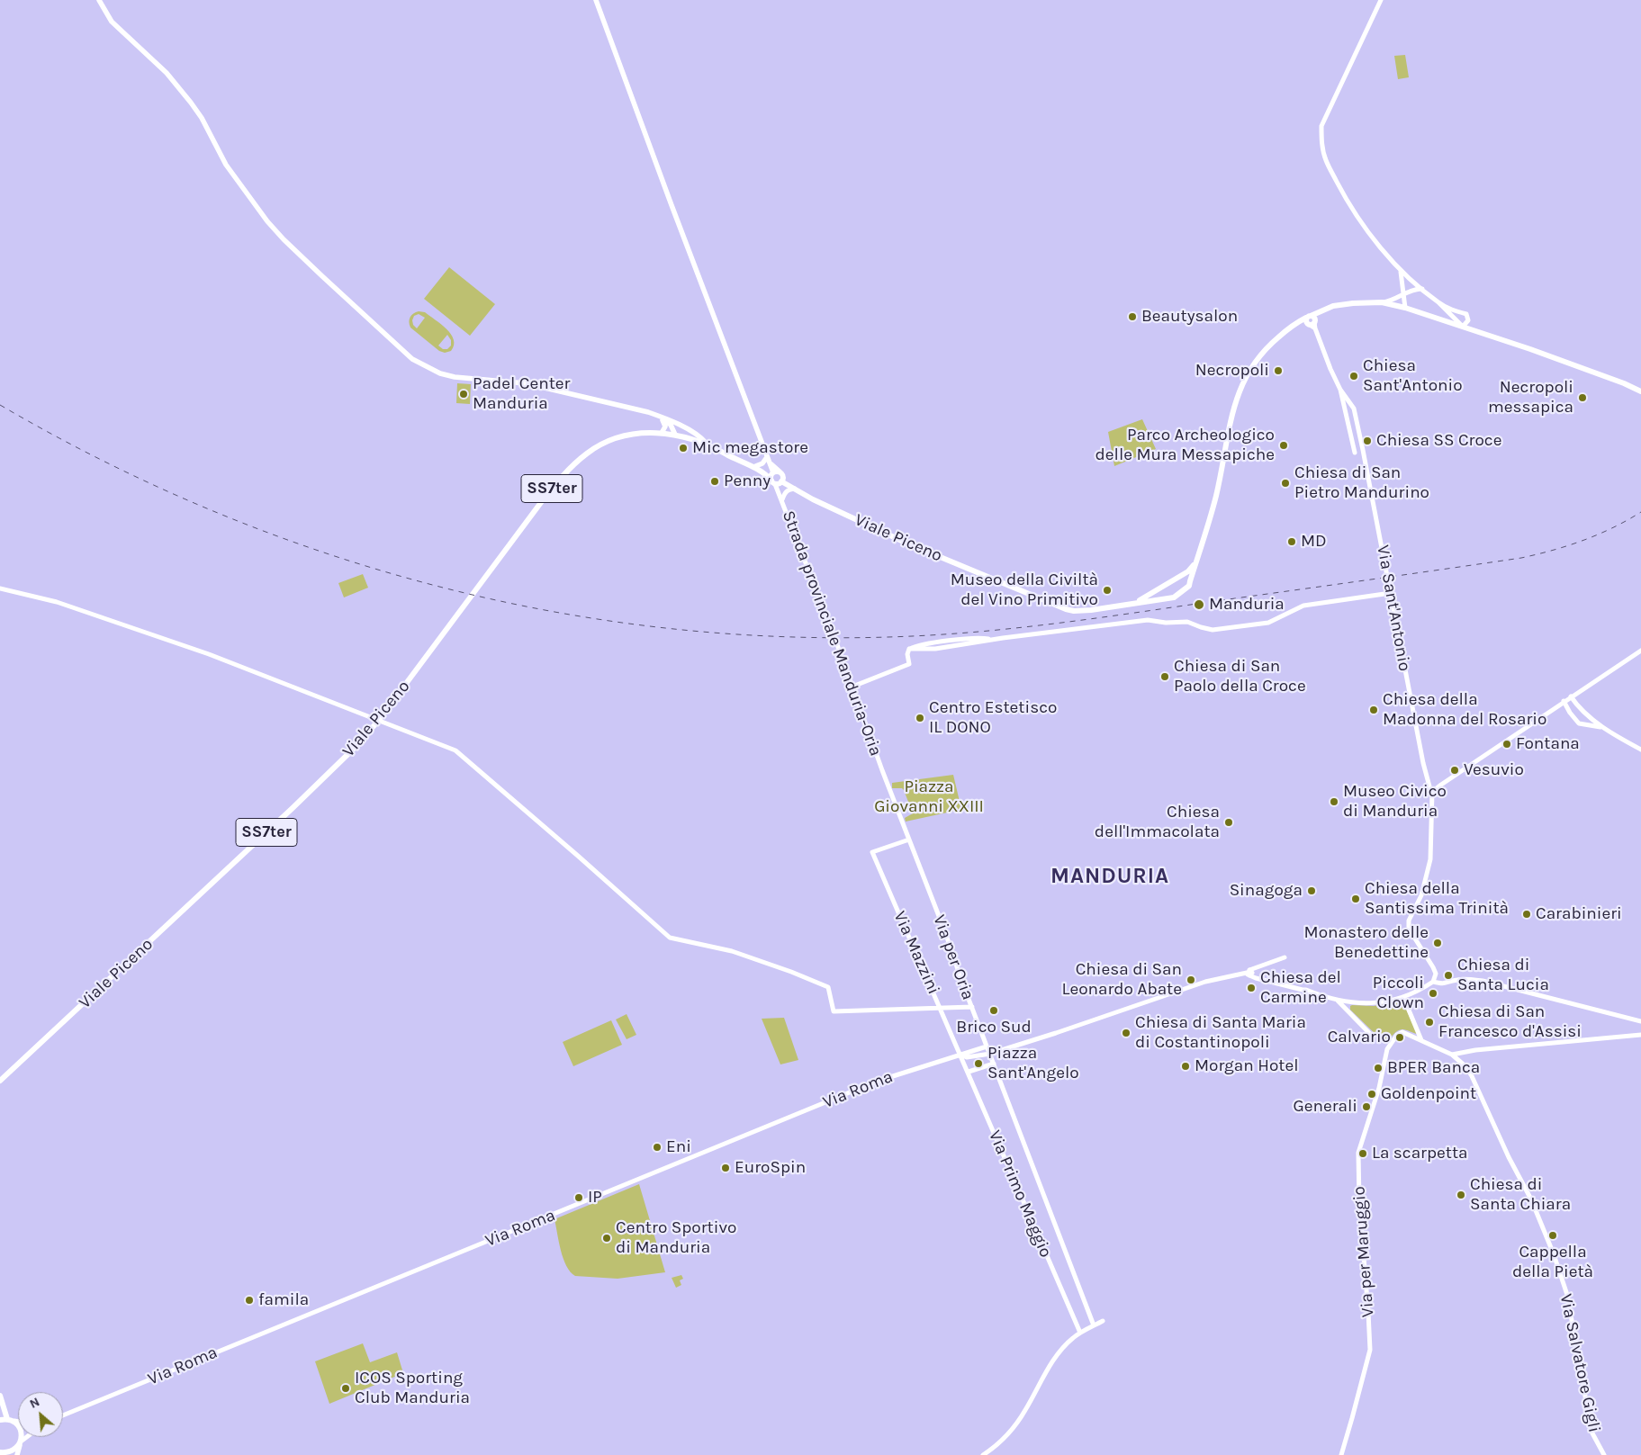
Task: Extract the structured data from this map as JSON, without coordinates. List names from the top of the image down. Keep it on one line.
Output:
{"streets":{"main road":["SS7ter","Viale Piceno"],"street":["Via Sant'Antonio","Strada provinciale Manduria-Oria","Via Mazzini","Via per Oria","Via Roma","Via Primo Maggio","Via per Maruggio","Via Salvatore Gigli"]},"crossings":[["Viale Piceno","Strada provinciale Manduria-Oria"],["Strada provinciale Manduria-Oria","Via Mazzini"],["Strada provinciale Manduria-Oria","Via per Oria"],["Via Mazzini","Via Roma"],["Via Mazzini","Via Primo Maggio"],["Via Roma","Via Primo Maggio"],["Via per Maruggio","Via Salvatore Gigli"]],"districts":["MANDURIA"],"parks":["Piazza Giovanni XXIII"],"places":["Beautysalon","Necropoli","Chiesa Sant'Antonio","Padel Center Manduria","Necropoli messapica","Chiesa SS Croce","Parco Archeologico delle Mura Messapiche","Mic megastore","Penny","Chiesa di San Pietro Mandurino","MD","Museo della Civiltà del Vino Primitivo","Manduria","Chiesa di San Paolo della Croce","Chiesa della Madonna del Rosario","Centro Estetisco IL DONO","Fontana","Vesuvio","Museo Civico di Manduria","Chiesa dell'Immacolata","Sinagoga","Chiesa della Santissima Trinità","Carabinieri","Monastero delle Benedettine","Chiesa di Santa Lucia","Chiesa di San Leonardo Abate","Chiesa del Carmine","Piccoli Clown","Brico Sud","Chiesa di San Francesco d'Assisi","Chiesa di Santa Maria di Costantinopoli","Calvario","Piazza Sant'Angelo","Morgan Hotel","BPER Banca","Goldenpoint","Generali","Eni","La scarpetta","EuroSpin","Chiesa di Santa Chiara","IP","Cappella della Pietà","Centro Sportivo di Manduria","famila","ICOS Sporting Club Manduria"],"north":"top left"}
